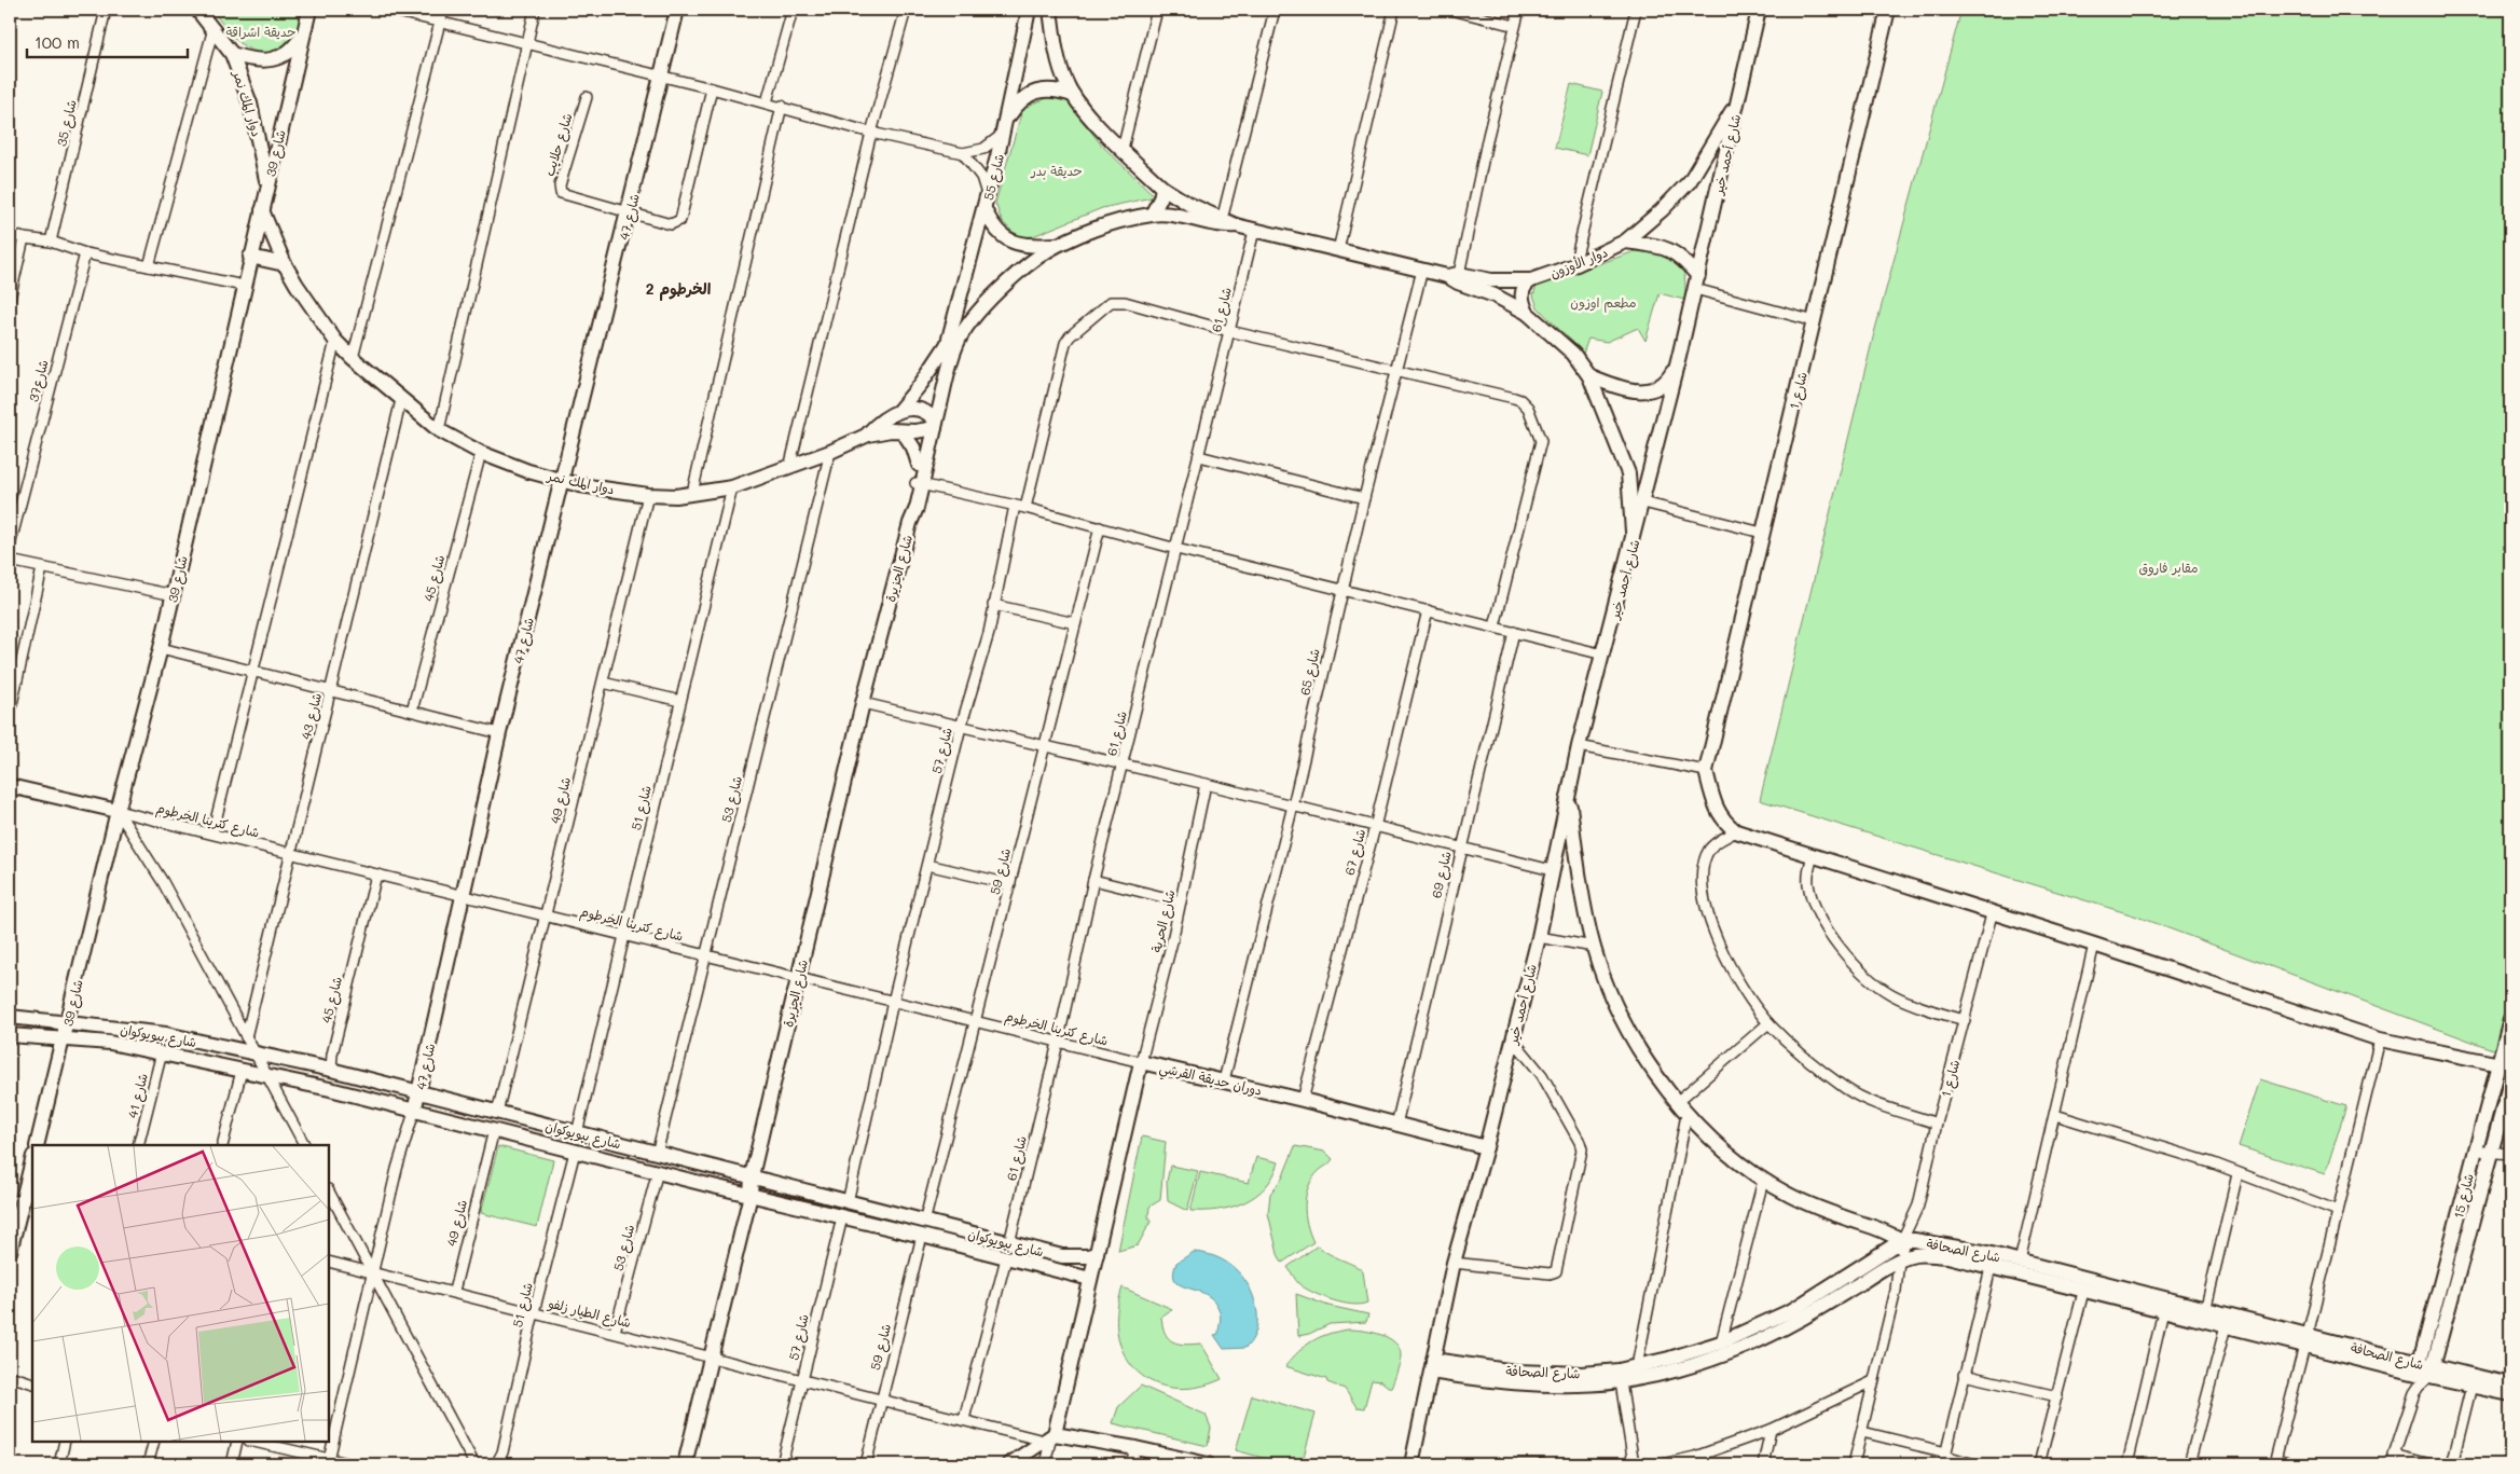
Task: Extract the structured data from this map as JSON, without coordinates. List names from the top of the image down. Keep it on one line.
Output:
{"streets":{"street":["دوار المك نمر","شارع 35","شارع حلايب","شارع 39","شارع أحمد خير","شارع 55","شارع 47","دوار الأوزون","شارع 61","شارع37","شارع 1","شارع الجزيرة","شارع 45","شارع 65","شارع 43","شارع 57","شارع 53","شارع 49","شارع 51","شارع كترينا الخرطوم","شارع 67","شارع 59","شارع 69","شارع الحرية","شارع بيويوكوان","دوران حديقة القرشي","شارع 41","شارع 15","شارع الصحافة","شارع الطيار زلفو"]},"crossings":[["دوار المك نمر","شارع 39"],["دوار المك نمر","شارع 55"],["دوار المك نمر","شارع 47"],["دوار المك نمر","شارع الجزيرة"],["دوار المك نمر","شارع 45"],["دوار المك نمر","شارع 43"],["دوار المك نمر","شارع 53"],["دوار المك نمر","شارع 49"],["دوار المك نمر","شارع 51"],["شارع حلايب","شارع 47"],["شارع 39","شارع كترينا الخرطوم"],["شارع 39","شارع بيويوكوان"],["شارع أحمد خير","دوار الأوزون"],["شارع أحمد خير","دوران حديقة القرشي"],["شارع 55","شارع الجزيرة"],["شارع 47","شارع كترينا الخرطوم"],["شارع 47","شارع بيويوكوان"],["شارع 47","شارع الطيار زلفو"],["شارع 61","شارع كترينا الخرطوم"],["شارع 61","شارع بيويوكوان"],["شارع 1","شارع الصحافة"],["شارع الجزيرة","شارع كترينا الخرطوم"],["شارع الجزيرة","شارع بيويوكوان"],["شارع الجزيرة","شارع الطيار زلفو"],["شارع 45","شارع كترينا الخرطوم"],["شارع 45","شارع بيويوكوان"],["شارع 65","دوران حديقة القرشي"],["شارع 43","شارع كترينا الخرطوم"],["شارع 57","شارع كترينا الخرطوم"],["شارع 57","شارع بيويوكوان"],["شارع 57","شارع الطيار زلفو"],["شارع 53","شارع كترينا الخرطوم"],["شارع 53","شارع بيويوكوان"],["شارع 53","شارع الطيار زلفو"],["شارع 49","شارع كترينا الخرطوم"],["شارع 49","شارع بيويوكوان"],["شارع 49","شارع الطيار زلفو"],["شارع 51","شارع كترينا الخرطوم"],["شارع 51","شارع بيويوكوان"],["شارع 51","شارع الطيار زلفو"],["شارع كترينا الخرطوم","شارع 59"],["شارع كترينا الخرطوم","شارع الحرية"],["شارع كترينا الخرطوم","دوران حديقة القرشي"],["شارع 67","دوران حديقة القرشي"],["شارع 59","شارع بيويوكوان"],["شارع 59","شارع الطيار زلفو"],["شارع 69","دوران حديقة القرشي"],["شارع الحرية","دوران حديقة القرشي"],["شارع بيويوكوان","دوران حديقة القرشي"],["شارع بيويوكوان","شارع 41"],["دوران حديقة القرشي","شارع الطيار زلفو"],["شارع 15","شارع الصحافة"]],"districts":["الخرطوم 2"],"parks":["حديقة اشراقة","حديقة بدر","مطعم اوزون","مقابر فاروق"],"scale_bar":"100 m"}
